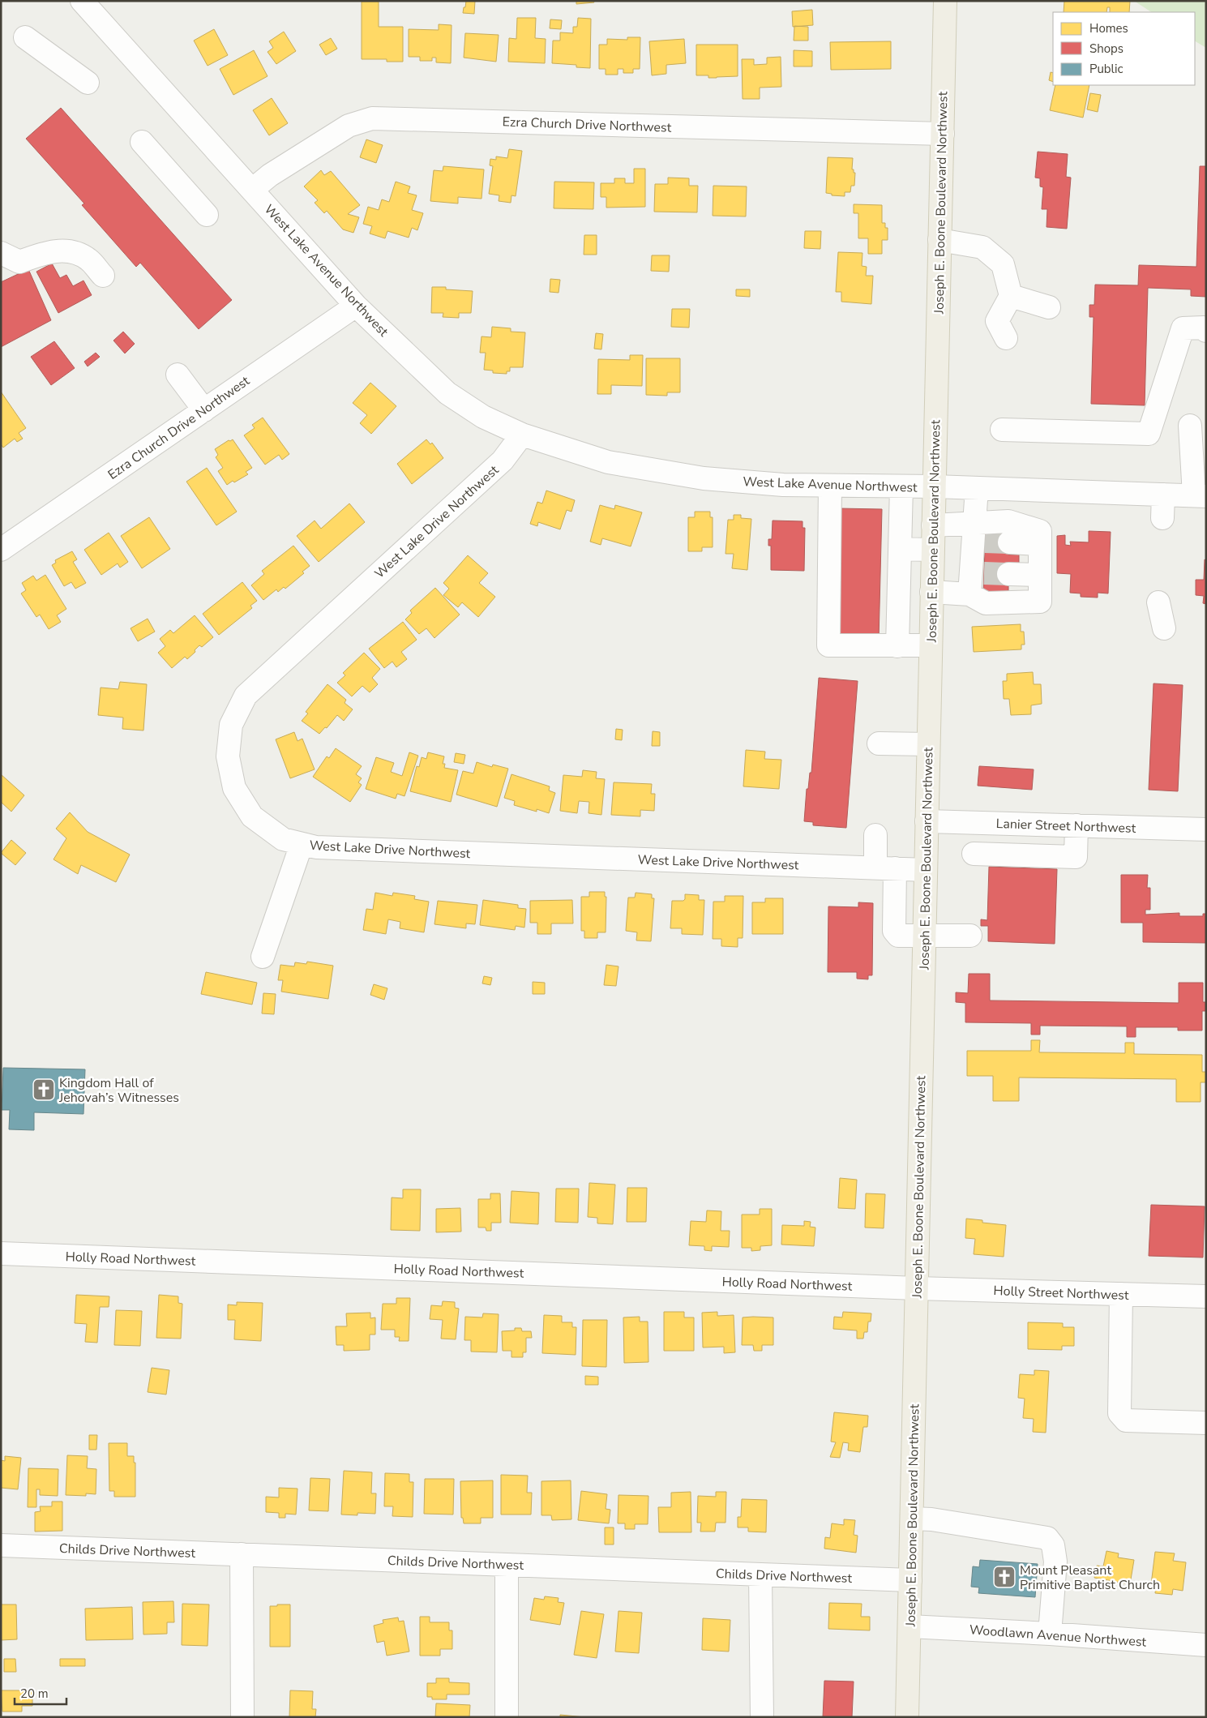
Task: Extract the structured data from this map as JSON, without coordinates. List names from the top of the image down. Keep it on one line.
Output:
{"streets":{"main road":["Joseph E. Boone Boulevard Northwest"],"street":["Ezra Church Drive Northwest","West Lake Avenue Northwest","West Lake Drive Northwest","Lanier Street Northwest","Holly Road Northwest","Holly Street Northwest","Childs Drive Northwest","Woodlawn Avenue Northwest"]},"crossings":[["Ezra Church Drive Northwest","Joseph E. Boone Boulevard Northwest"],["Ezra Church Drive Northwest","West Lake Avenue Northwest"],["Joseph E. Boone Boulevard Northwest","West Lake Avenue Northwest"],["Joseph E. Boone Boulevard Northwest","West Lake Drive Northwest"],["Joseph E. Boone Boulevard Northwest","Lanier Street Northwest"],["Joseph E. Boone Boulevard Northwest","Holly Road Northwest"],["Joseph E. Boone Boulevard Northwest","Holly Street Northwest"],["Joseph E. Boone Boulevard Northwest","Childs Drive Northwest"],["Joseph E. Boone Boulevard Northwest","Woodlawn Avenue Northwest"],["West Lake Avenue Northwest","West Lake Drive Northwest"],["Holly Road Northwest","Holly Street Northwest"]],"places":{"church":["Kingdom Hall of Jehovah’s Witnesses","Mount Pleasant Primitive Baptist Church"]},"legend":["Homes","Shops","Public"],"scale_bar":"20 m"}
